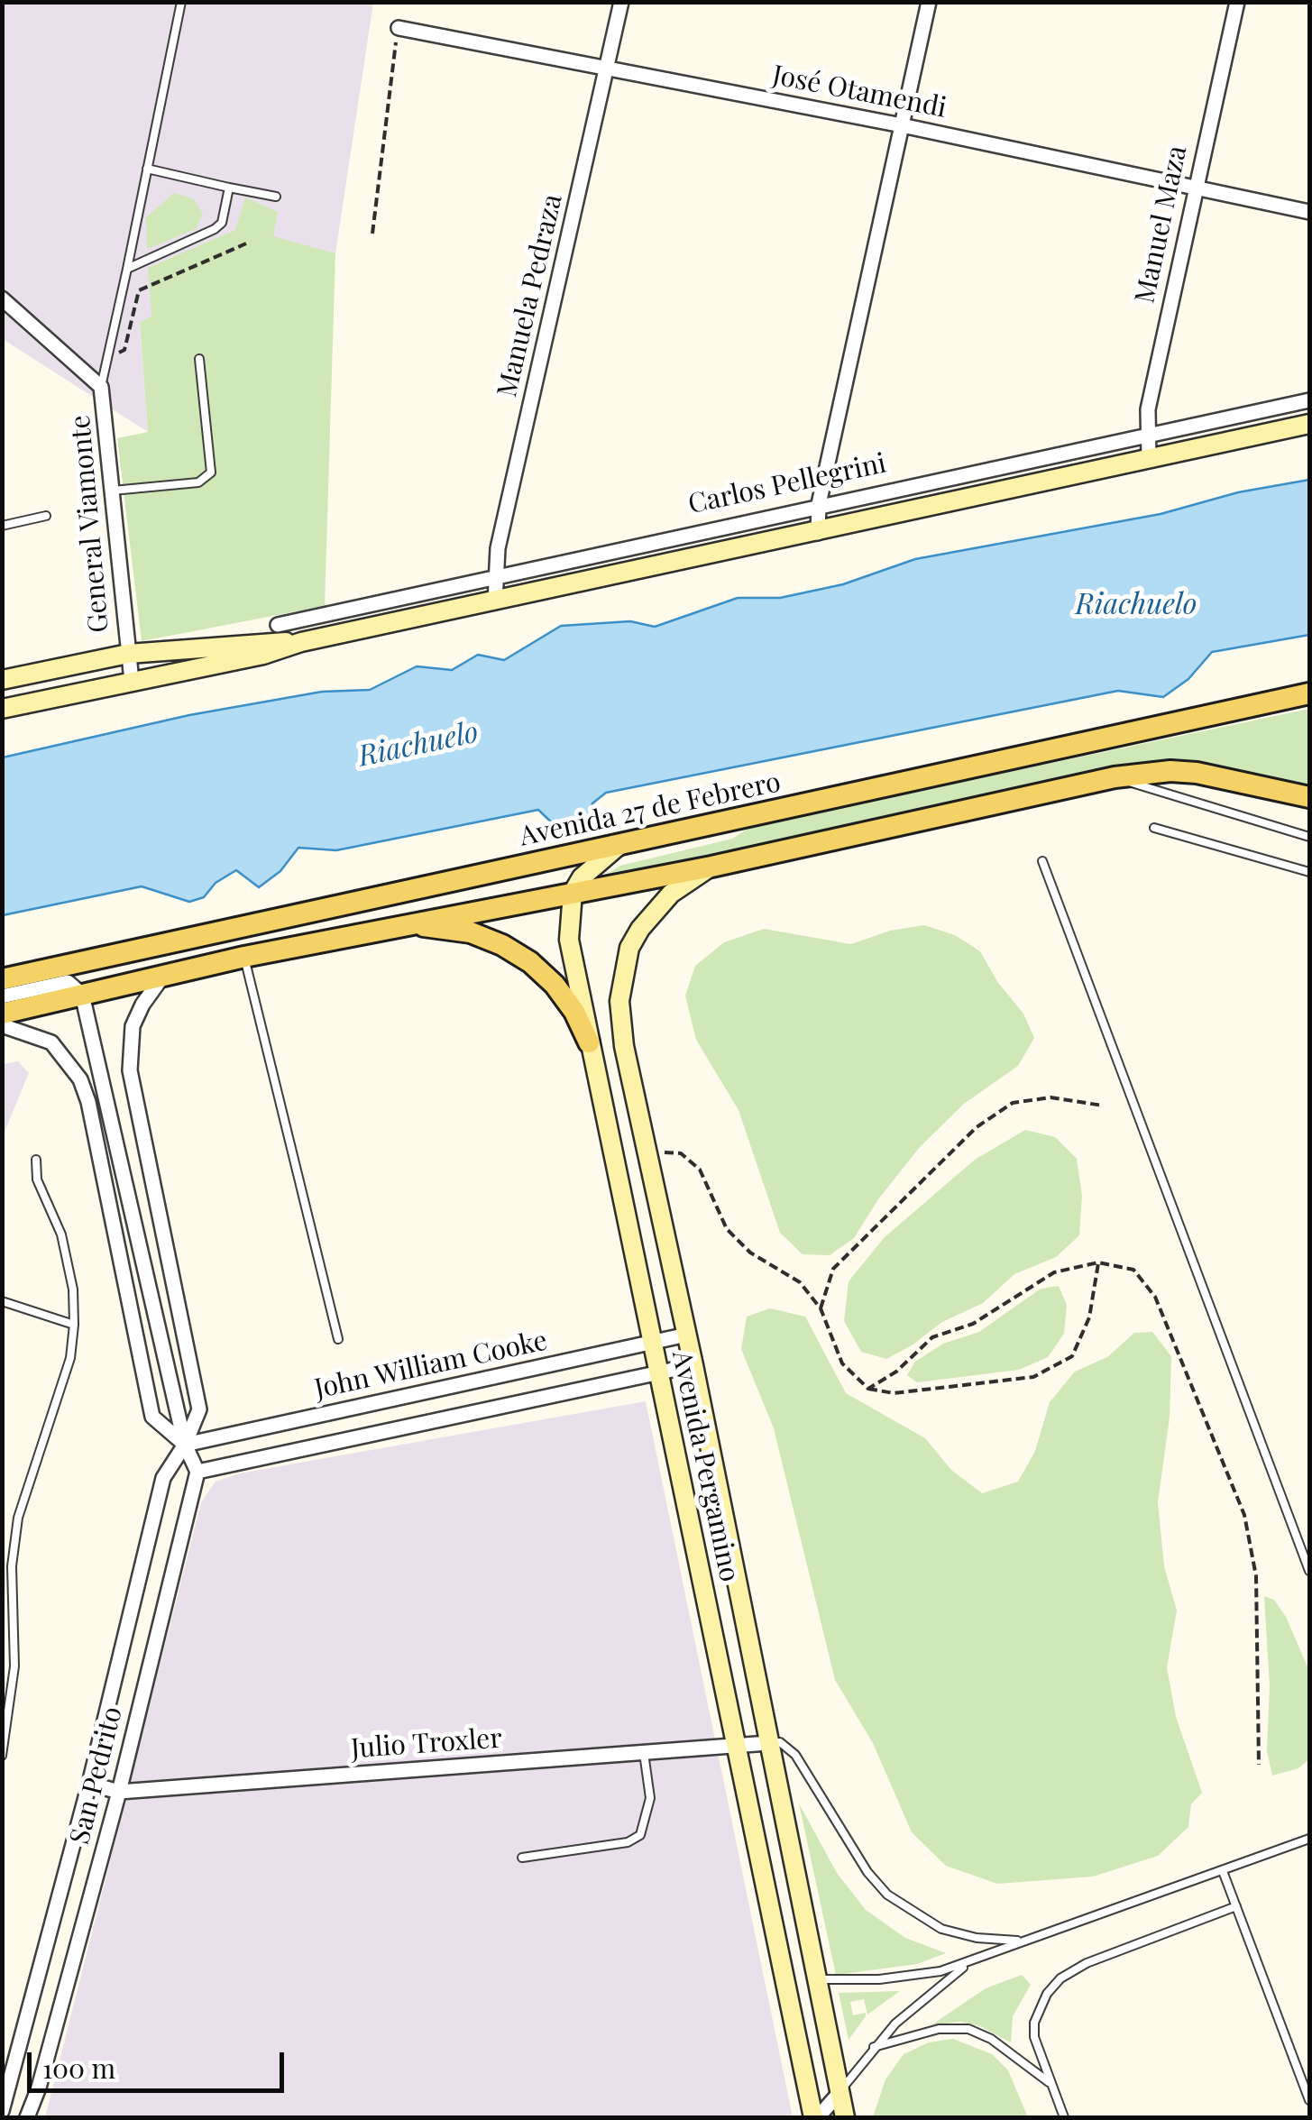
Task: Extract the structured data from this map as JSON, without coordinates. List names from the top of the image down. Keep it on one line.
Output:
{"streets":{"main road":["Carlos Pellegrini","Avenida 27 de Febrero","Avenida Pergamino"],"street":["José Otamendi","Manuel Maza","Manuela Pedraza","General Viamonte","John William Cooke","Julio Troxler","San Pedrito"]},"crossings":[["José Otamendi","Manuel Maza"],["José Otamendi","Manuela Pedraza"],["Manuel Maza","Carlos Pellegrini"],["Manuela Pedraza","Carlos Pellegrini"],["Carlos Pellegrini","General Viamonte"],["John William Cooke","Avenida Pergamino"],["John William Cooke","San Pedrito"],["Avenida Pergamino","Julio Troxler"],["Julio Troxler","San Pedrito"]],"water":["Riachuelo"],"scale_bar":"100 m"}
